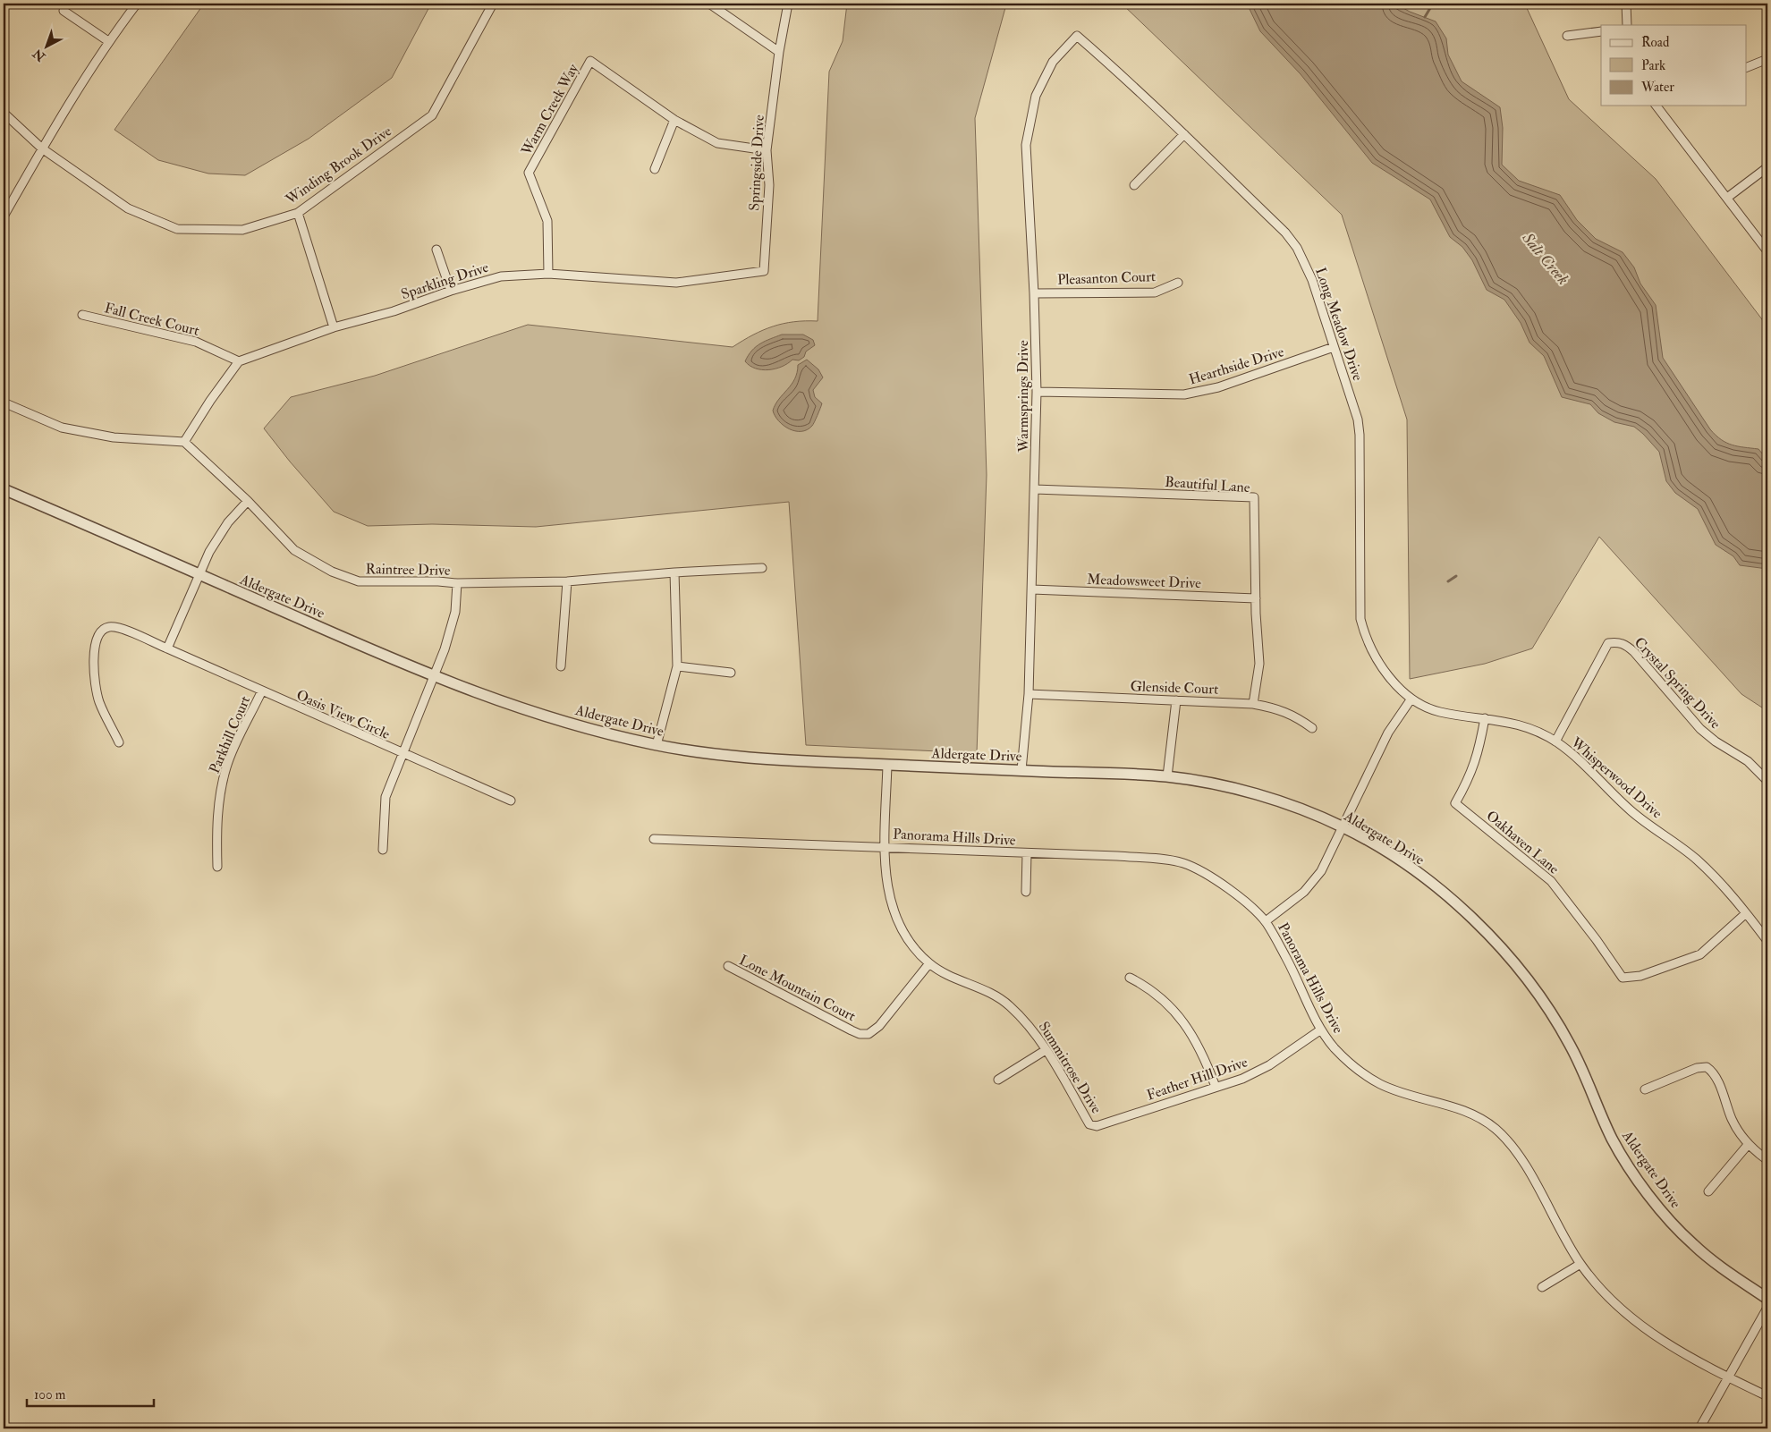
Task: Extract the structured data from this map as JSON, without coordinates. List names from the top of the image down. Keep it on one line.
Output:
{"streets":{"street":["Warm Creek Way","Springside Drive","Winding Brook Drive","Pleasanton Court","Sparkling Drive","Fall Creek Court","Long Meadow Drive","Hearthside Drive","Warmsprings Drive","Beautiful Lane","Raintree Drive","Meadowsweet Drive","Aldergate Drive","Crystal Spring Drive","Glenside Court","Oasis View Circle","Parkhill Court","Whisperwood Drive","Panorama Hills Drive","Oakhaven Lane","Lone Mountain Court","Summitrose Drive","Feather Hill Drive"]},"crossings":[["Warm Creek Way","Sparkling Drive"],["Springside Drive","Sparkling Drive"],["Pleasanton Court","Warmsprings Drive"],["Sparkling Drive","Fall Creek Court"],["Long Meadow Drive","Hearthside Drive"],["Long Meadow Drive","Warmsprings Drive"],["Long Meadow Drive","Whisperwood Drive"],["Hearthside Drive","Warmsprings Drive"],["Warmsprings Drive","Beautiful Lane"],["Warmsprings Drive","Meadowsweet Drive"],["Warmsprings Drive","Aldergate Drive"],["Warmsprings Drive","Glenside Court"],["Beautiful Lane","Meadowsweet Drive"],["Beautiful Lane","Glenside Court"],["Aldergate Drive","Summitrose Drive"],["Crystal Spring Drive","Whisperwood Drive"],["Oasis View Circle","Parkhill Court"],["Whisperwood Drive","Oakhaven Lane"],["Panorama Hills Drive","Summitrose Drive"],["Panorama Hills Drive","Feather Hill Drive"],["Lone Mountain Court","Summitrose Drive"],["Summitrose Drive","Feather Hill Drive"]],"water":["Salt Creek"],"legend":["Road","Park","Water"],"scale_bar":"100 m","north":"bottom left"}
